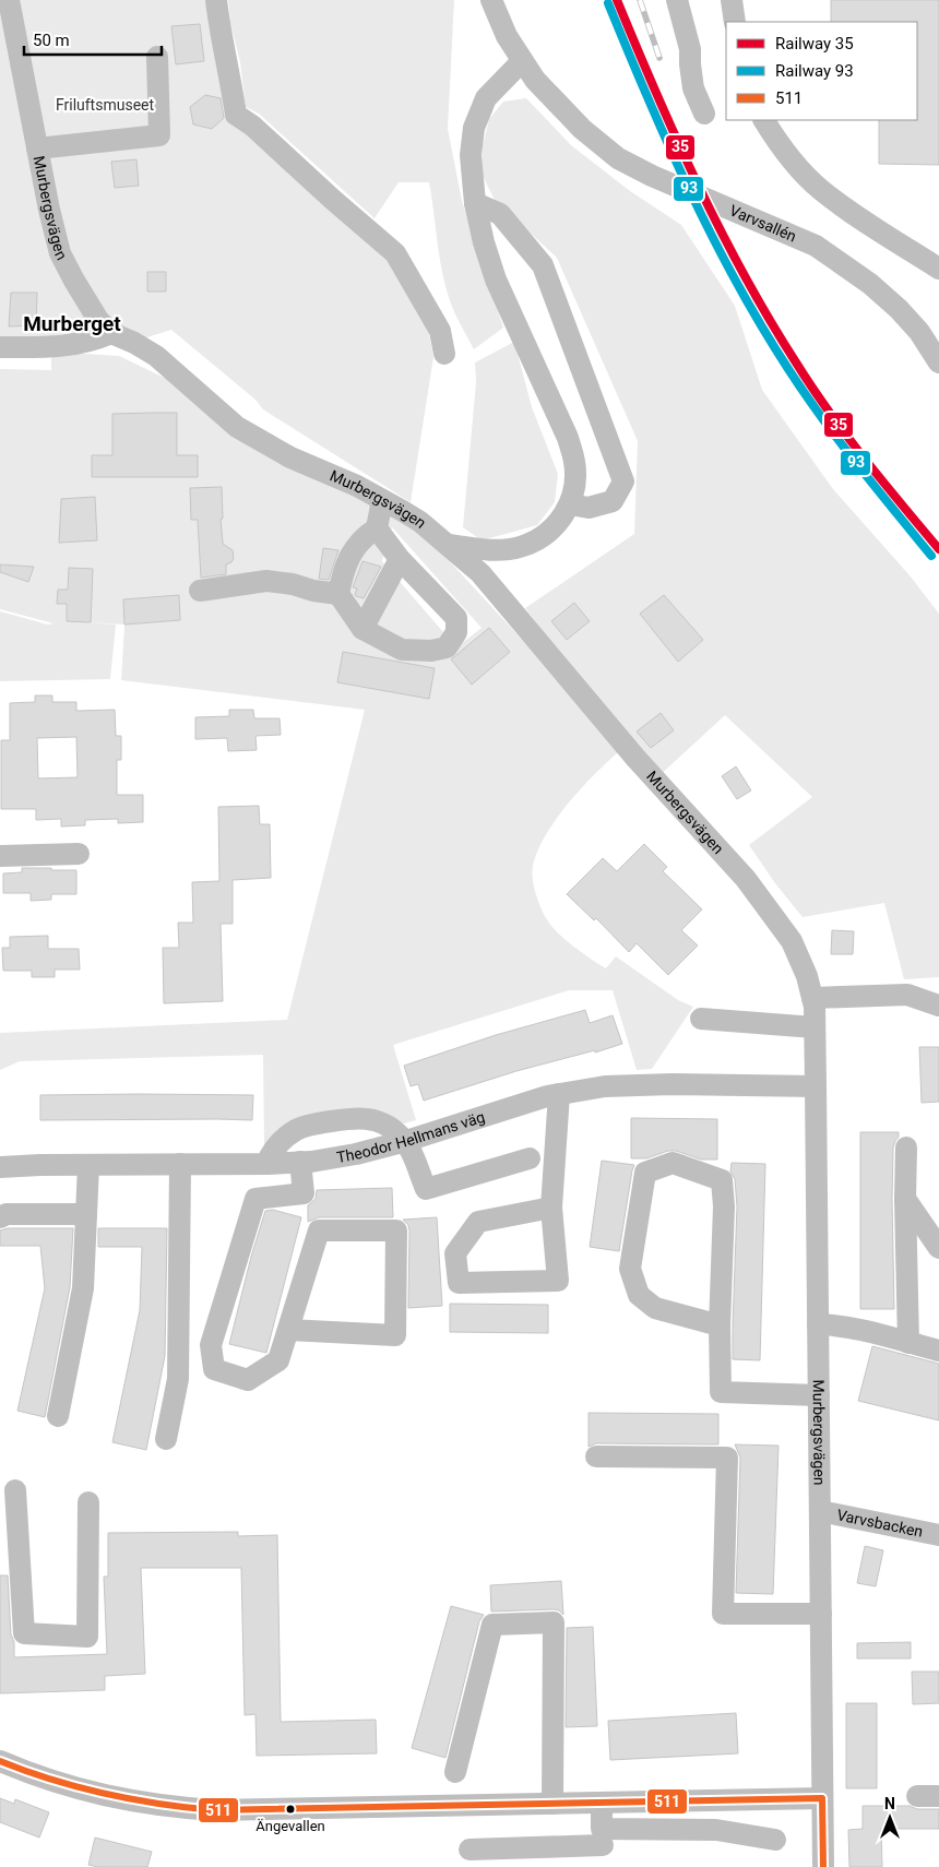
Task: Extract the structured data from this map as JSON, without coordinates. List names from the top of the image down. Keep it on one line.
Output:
{"streets":{"street":["Murbergsvägen","Varvsallén","Theodor Hellmans väg","Varvsbacken"]},"crossings":[["Murbergsvägen","Theodor Hellmans väg"],["Murbergsvägen","Varvsbacken"]],"districts":["Murberget"],"parks":["Friluftsmuseet"],"places":["Ängevallen"],"lines":["rail line 35","rail line 93","transit line 511"],"legend":["Railway 35","Railway 93","511"],"scale_bar":"50 m","north":"top"}
